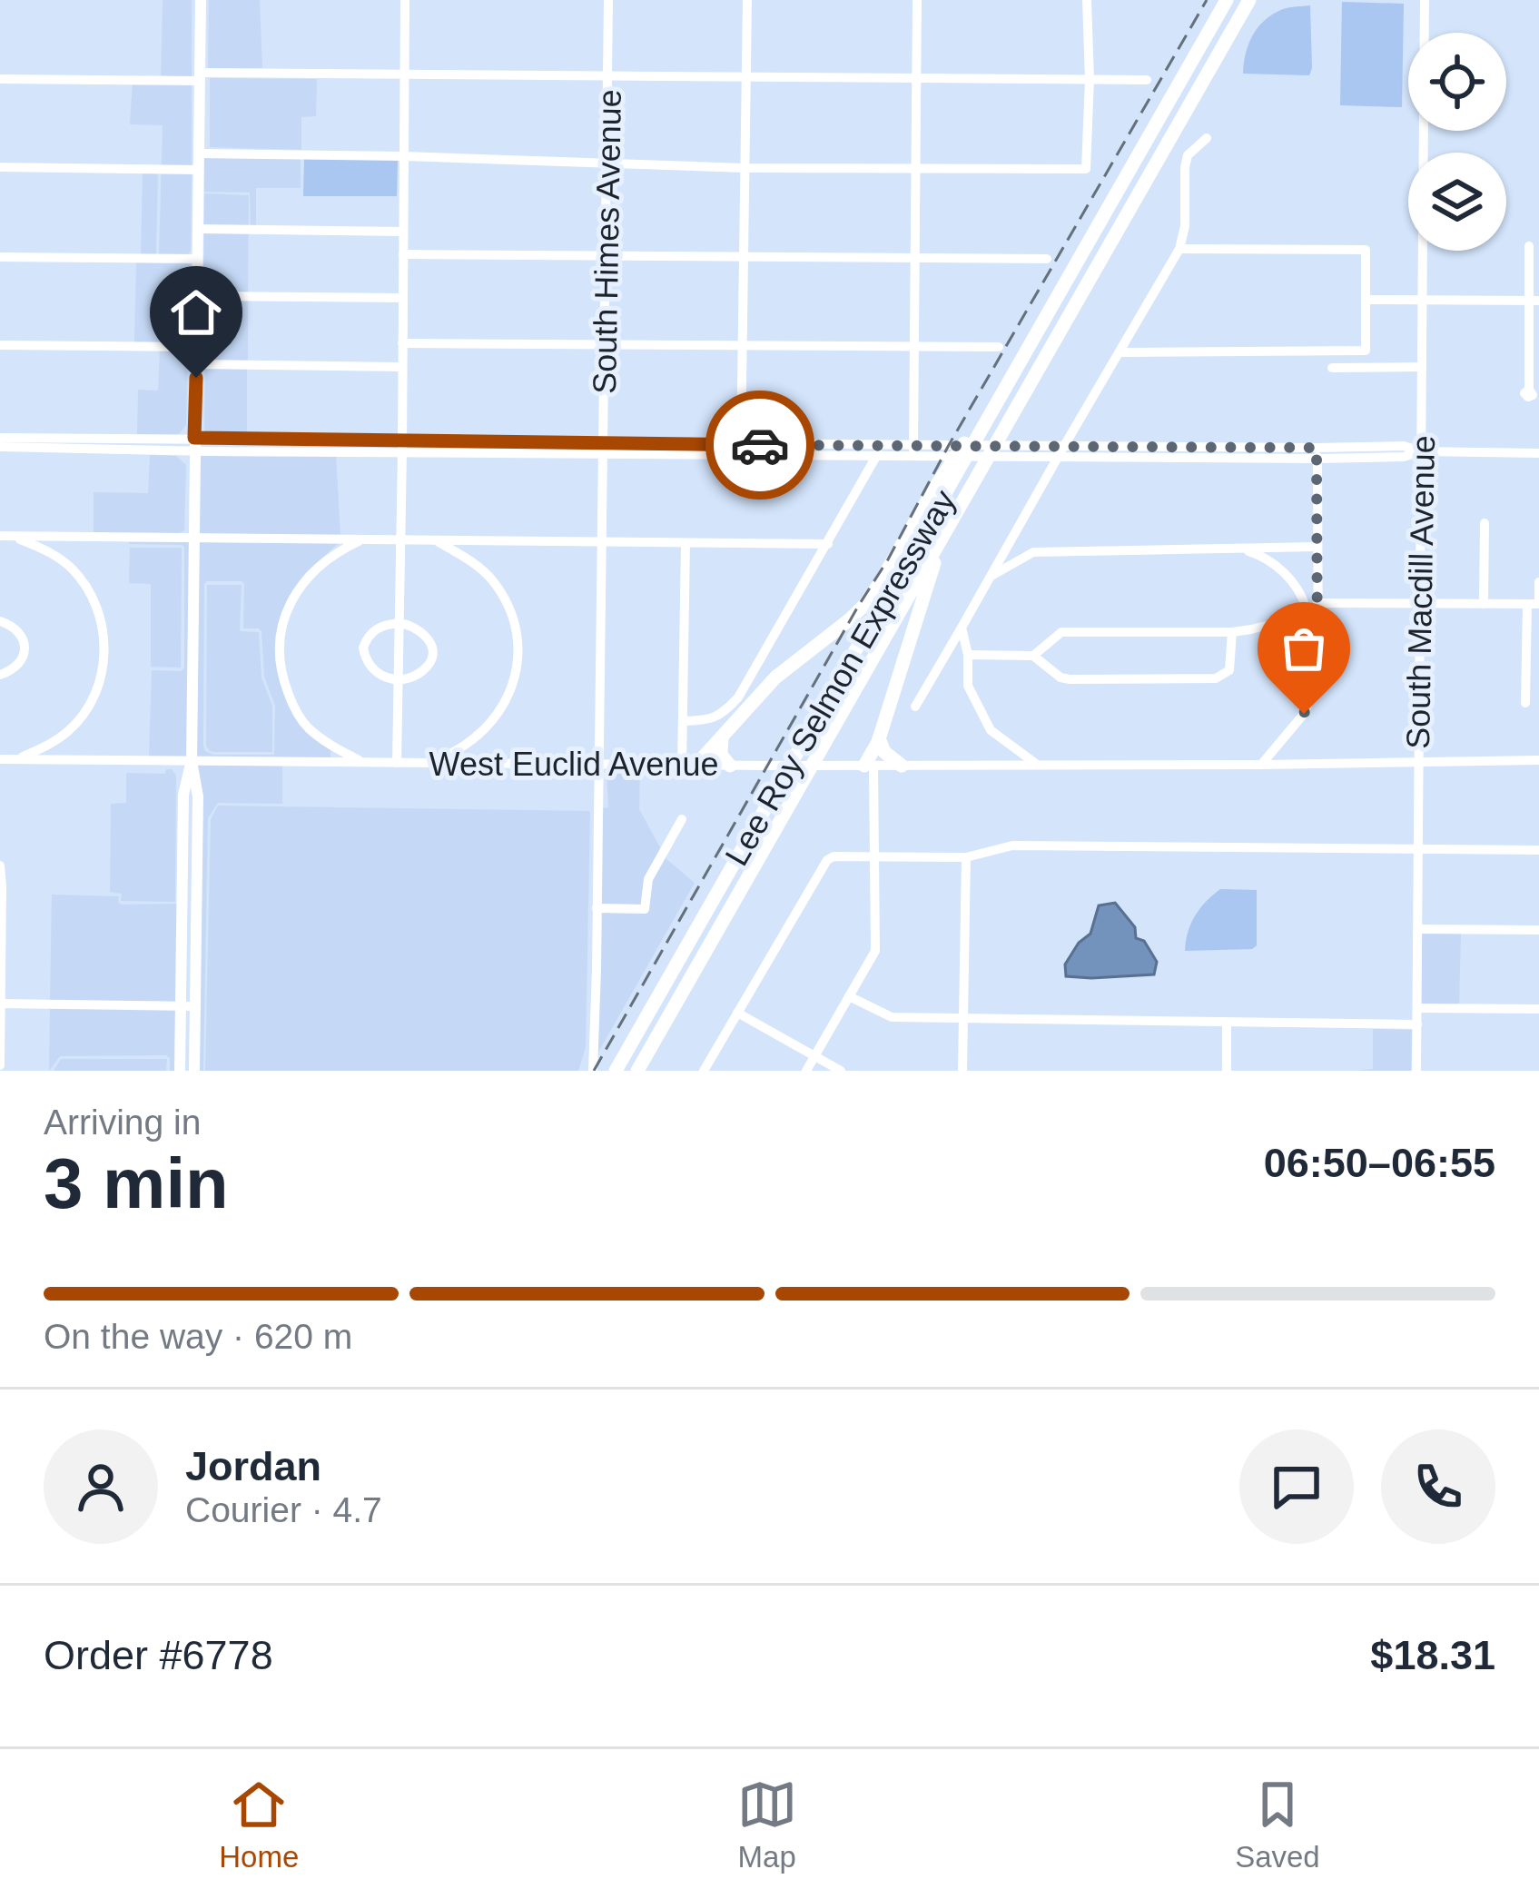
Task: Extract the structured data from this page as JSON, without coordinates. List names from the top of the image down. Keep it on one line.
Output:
{"streets":{"highway":["Lee Roy Selmon Expressway"],"street":["South Himes Avenue","South Macdill Avenue","West Euclid Avenue"]},"crossings":[["South Himes Avenue","West Euclid Avenue"],["South Macdill Avenue","West Euclid Avenue"]],"page":{"heading":["3 min","Arriving in","06:50–06:55"],"panel":["Jordan","Courier · 4.7","Order #6778","$18.31"],"bar":"On the way · 620 m","tabs":["Home","Map","Saved"]}}
